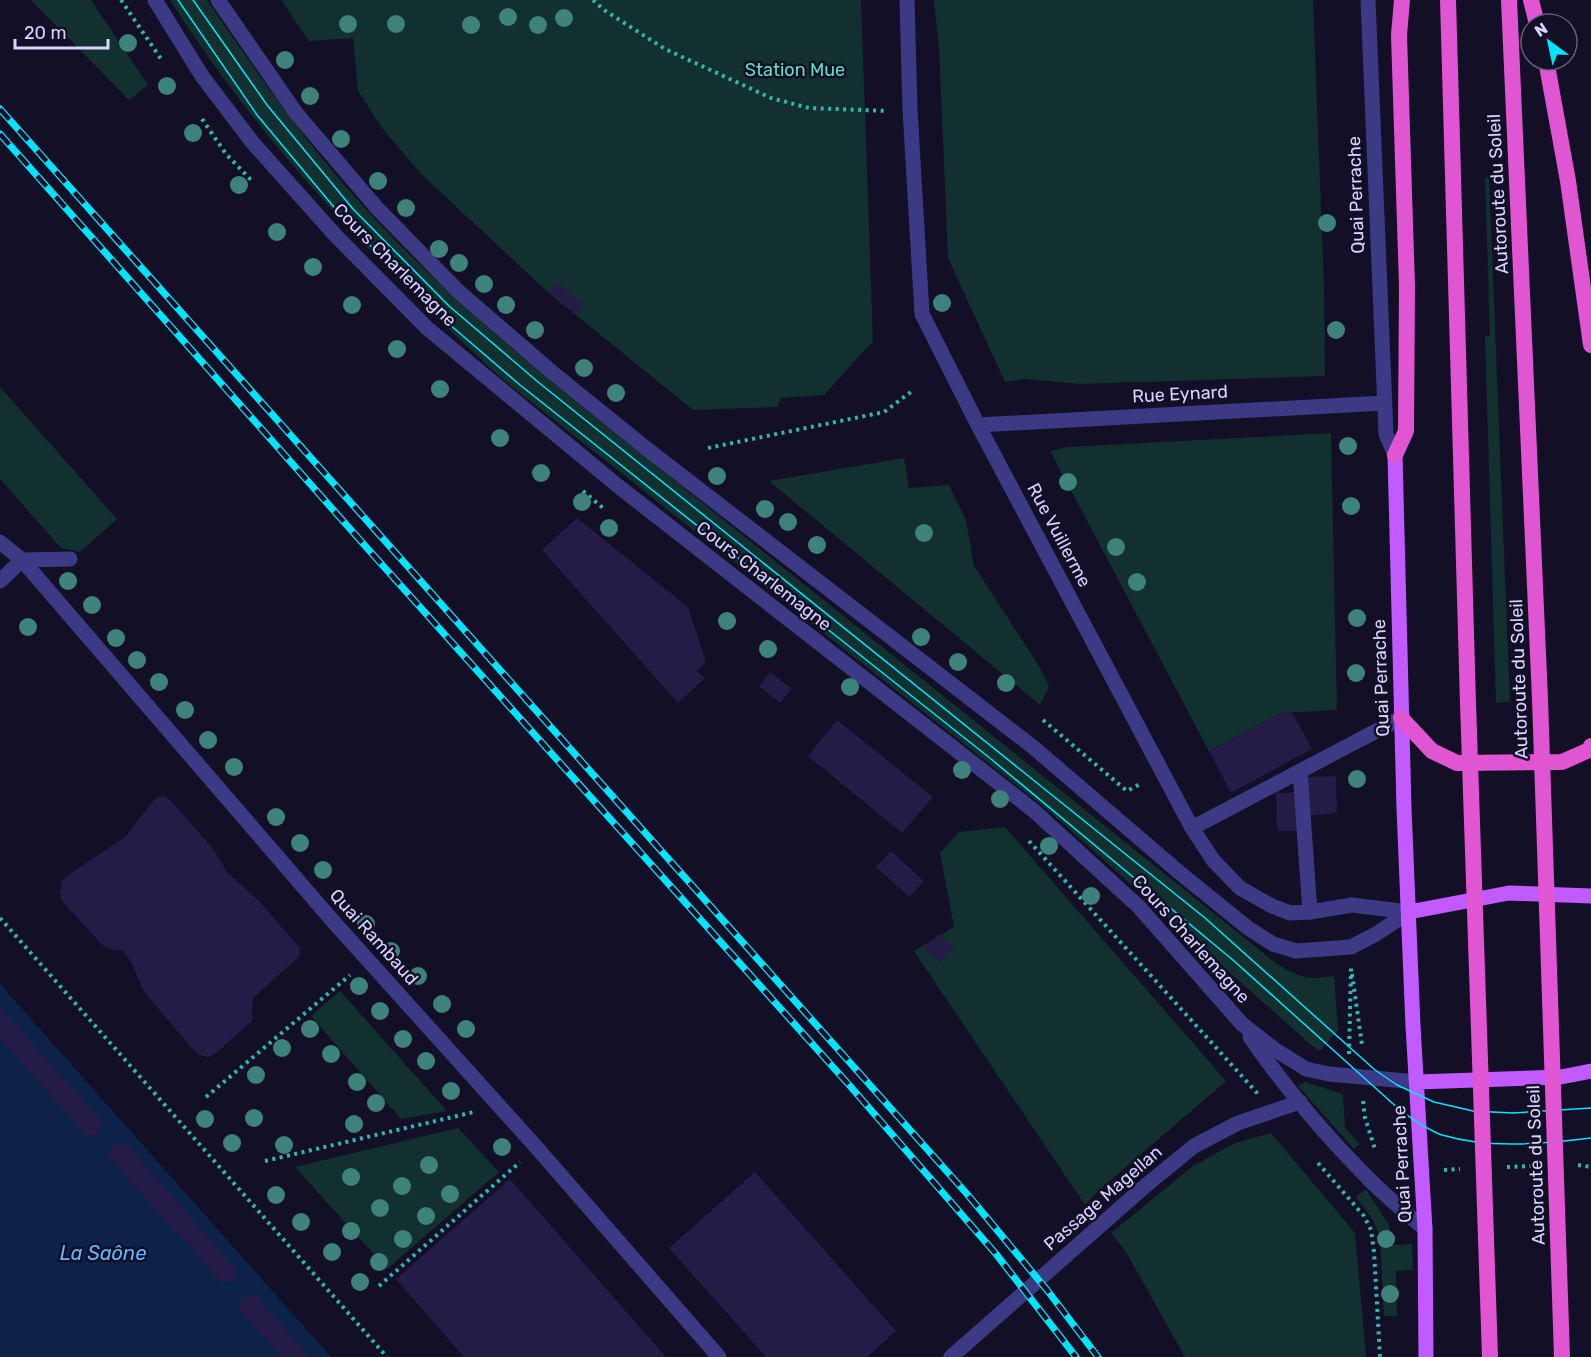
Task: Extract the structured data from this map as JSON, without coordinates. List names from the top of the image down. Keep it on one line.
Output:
{"streets":{"highway":["Autoroute du Soleil"],"main road":["Quai Perrache"],"street":["Cours Charlemagne","Rue Eynard","Rue Vuillerme","Quai Rambaud","Passage Magellan"]},"crossings":[["Quai Perrache","Cours Charlemagne"],["Quai Perrache","Rue Eynard"],["Quai Perrache","Rue Vuillerme"],["Cours Charlemagne","Rue Vuillerme"],["Rue Eynard","Rue Vuillerme"]],"water":["La Saône"],"parks":["Station Mue"],"scale_bar":"20 m","north":"top left"}
